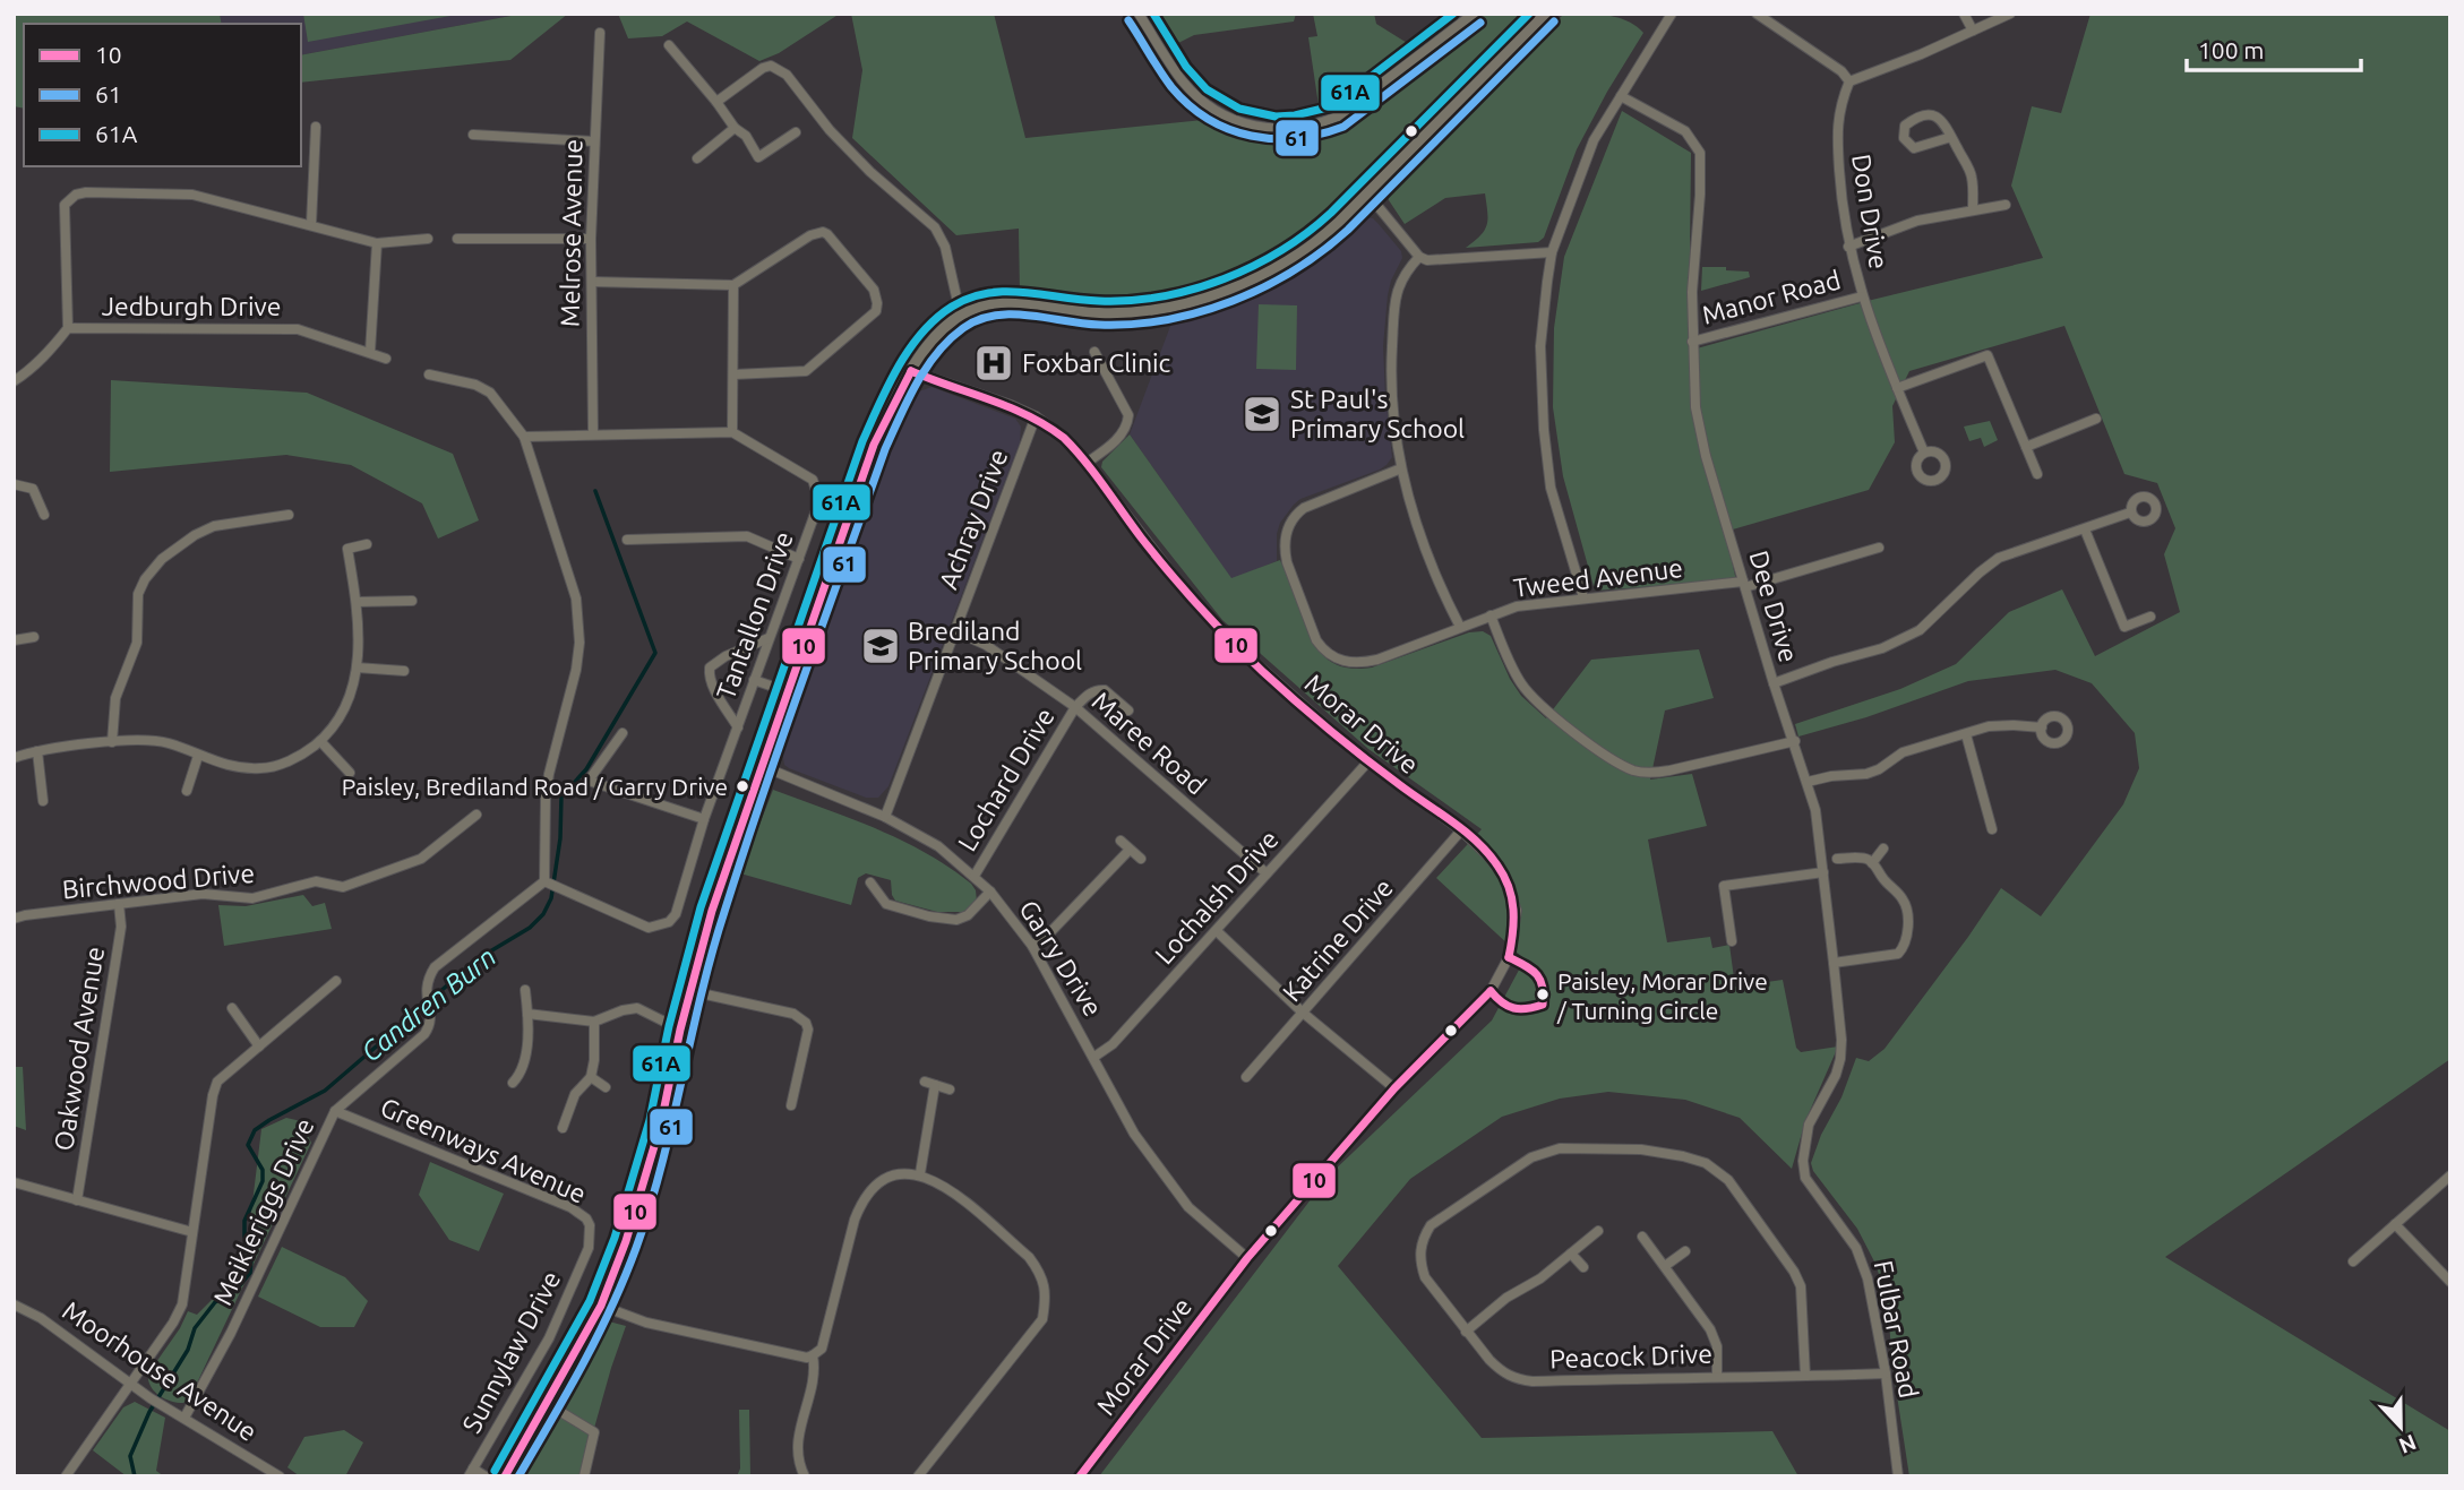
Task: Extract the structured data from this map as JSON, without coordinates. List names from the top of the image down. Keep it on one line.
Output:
{"streets":{"street":["Don Drive","Melrose Avenue","Manor Road","Jedburgh Drive","Achray Drive","Tweed Avenue","Dee Drive","Tantallon Drive","Morar Drive","Maree Road","Lochard Drive","Birchwood Drive","Lochalsh Drive","Katrine Drive","Garry Drive","Oakwood Avenue","Greenways Avenue","Meikleriggs Drive","Fulbar Road","Sunnylaw Drive","Peacock Drive","Moorhouse Avenue"]},"crossings":[["Don Drive","Manor Road"],["Manor Road","Dee Drive"],["Achray Drive","Morar Drive"],["Achray Drive","Maree Road"],["Achray Drive","Garry Drive"],["Tweed Avenue","Dee Drive"],["Dee Drive","Fulbar Road"],["Tantallon Drive","Meikleriggs Drive"],["Morar Drive","Lochalsh Drive"],["Morar Drive","Katrine Drive"],["Morar Drive","Garry Drive"],["Maree Road","Lochard Drive"],["Maree Road","Lochalsh Drive"],["Lochard Drive","Garry Drive"],["Birchwood Drive","Oakwood Avenue"],["Lochalsh Drive","Garry Drive"],["Greenways Avenue","Meikleriggs Drive"],["Greenways Avenue","Sunnylaw Drive"],["Meikleriggs Drive","Moorhouse Avenue"],["Fulbar Road","Peacock Drive"]],"water":["Candren Burn"],"places":{"hospital":["Foxbar Clinic"],"school or university":["St Paul's Primary School","Brediland Primary School"],"other":["Paisley, Brediland Road / Garry Drive","Paisley, Morar Drive / Turning Circle"]},"lines":["transit line 61A","transit line 61","transit line 10"],"legend":["10","61","61A"],"scale_bar":"100 m","north":"bottom"}
